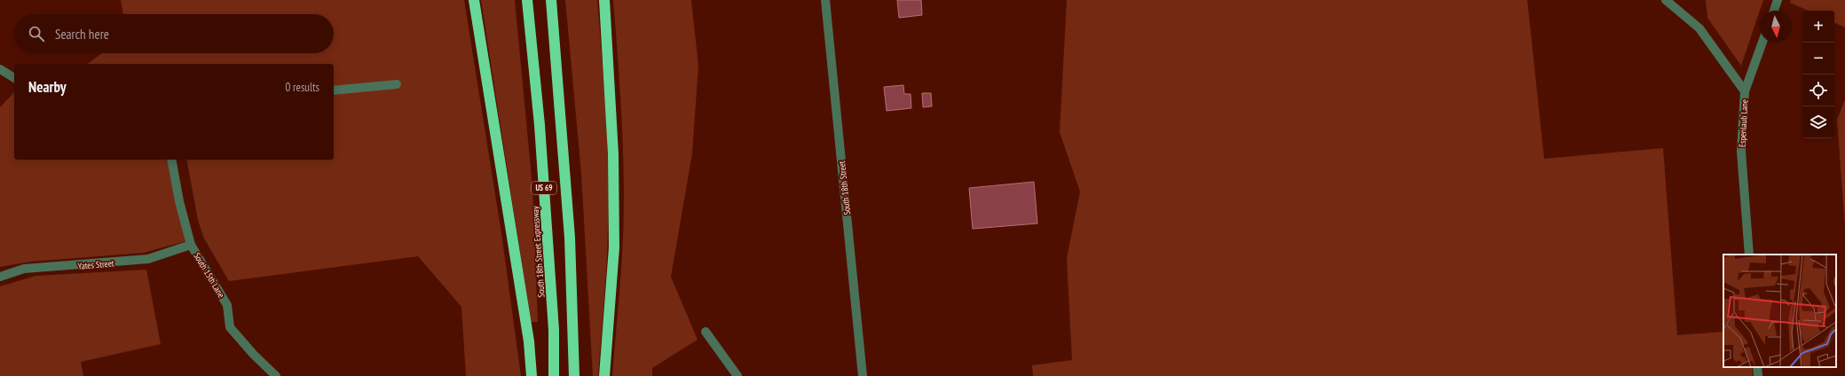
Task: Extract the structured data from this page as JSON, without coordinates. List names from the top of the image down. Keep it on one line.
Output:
{"streets":{"highway":["US 69","South 18th Street Expressway"],"street":["Espenlaub Lane","South 18th Street","Yates Street","South 15th Lane"]},"crossings":[["Yates Street","South 15th Lane"]],"north":"bottom","page":{"map_buttons":["+","−"],"search":"Search here","heading":["Nearby","0 results"]}}
